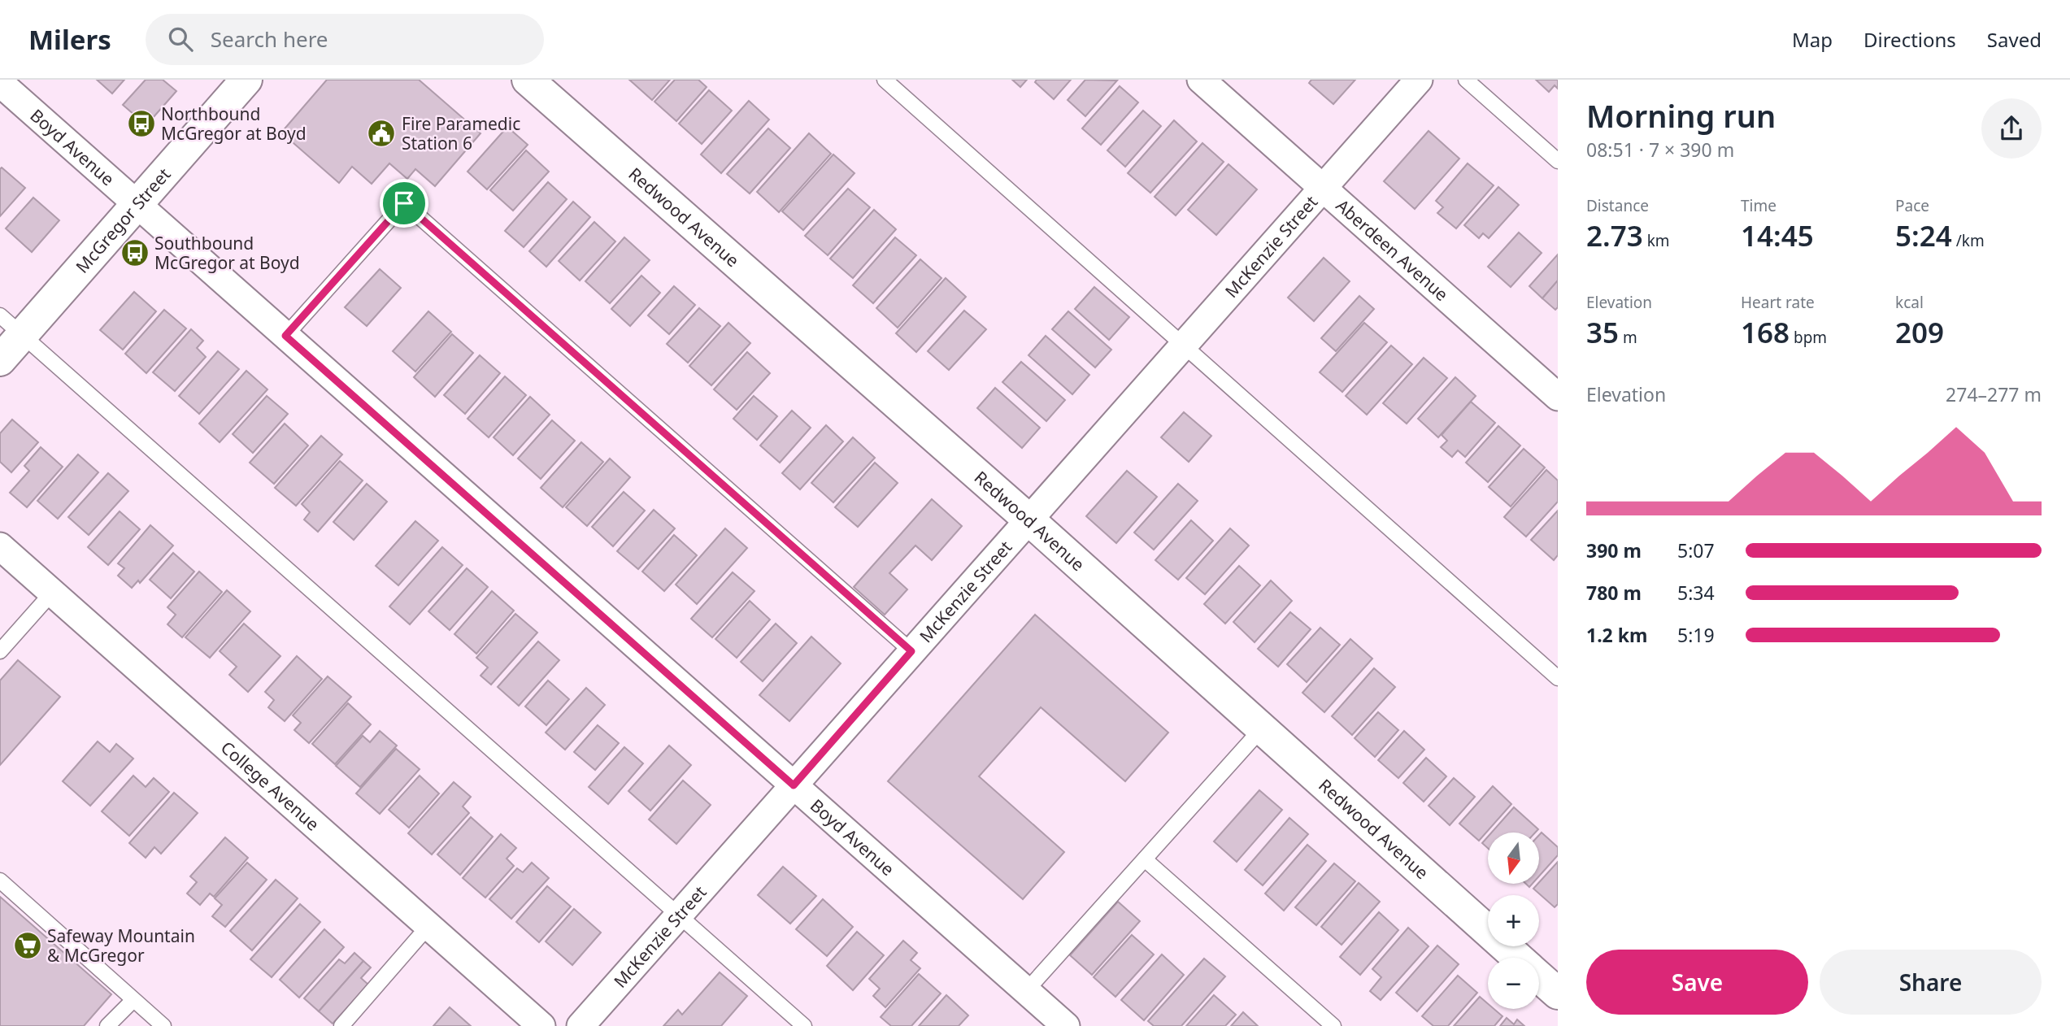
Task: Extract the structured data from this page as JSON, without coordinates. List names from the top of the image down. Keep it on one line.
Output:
{"streets":{"street":["Boyd Avenue","Redwood Avenue","McGregor Street","McKenzie Street","Aberdeen Avenue","College Avenue"]},"crossings":[["Boyd Avenue","McGregor Street"],["Boyd Avenue","McKenzie Street"],["Redwood Avenue","McKenzie Street"],["McKenzie Street","Aberdeen Avenue"]],"places":{"bus stop":["Northbound McGregor at Boyd","Southbound McGregor at Boyd"],"public building":["Fire Paramedic Station 6"],"supermarket":["Safeway Mountain & McGregor"]},"north":"bottom","page":{"header":"Milers","search":"Search here","nav":["Map","Directions","Saved"],"heading":["Morning run","08:51 · 7 × 390 m"],"stats":[["Distance","2.73 km"],["Time","14:45"],["Pace","5:24 /km"],["Elevation","35 m"],["Heart rate","168 bpm"],["kcal","209"]],"chart":["Elevation","274–277 m"],"list":[{"name":"390 m","note":"5:07"},{"name":"780 m","note":"5:34"},{"name":"1.2 km","note":"5:19"}],"map_buttons":["+","−"],"buttons":["Save","Share"]}}
